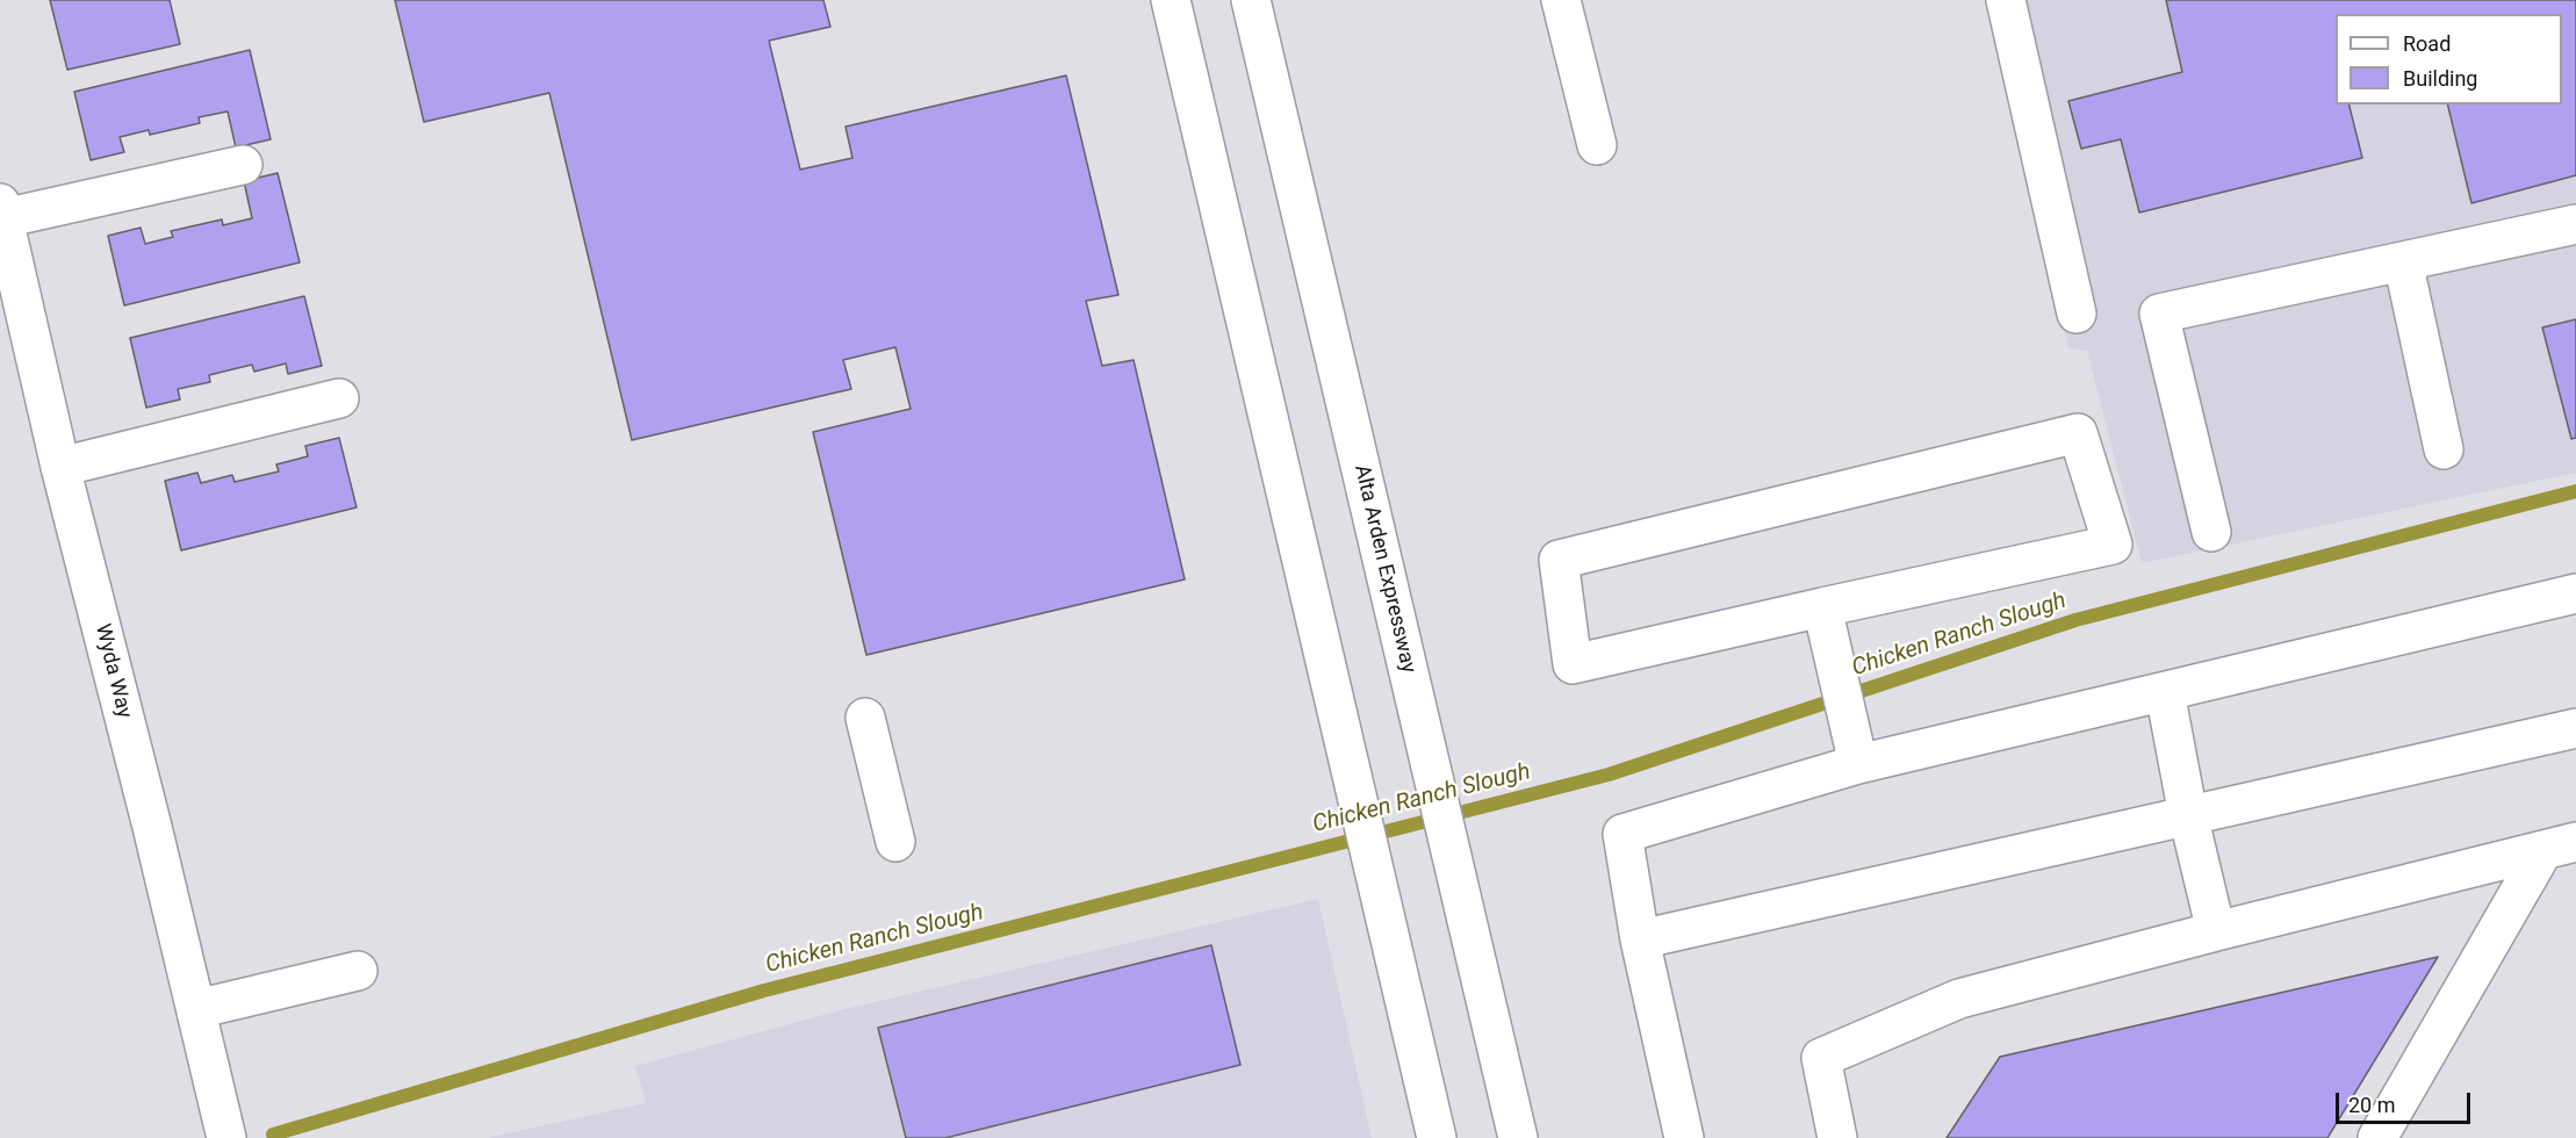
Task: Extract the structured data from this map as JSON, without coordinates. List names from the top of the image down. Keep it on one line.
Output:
{"streets":{"main road":["Alta Arden Expressway","Wyda Way"]},"water":["Chicken Ranch Slough"],"legend":["Road","Building"],"scale_bar":"20 m"}
